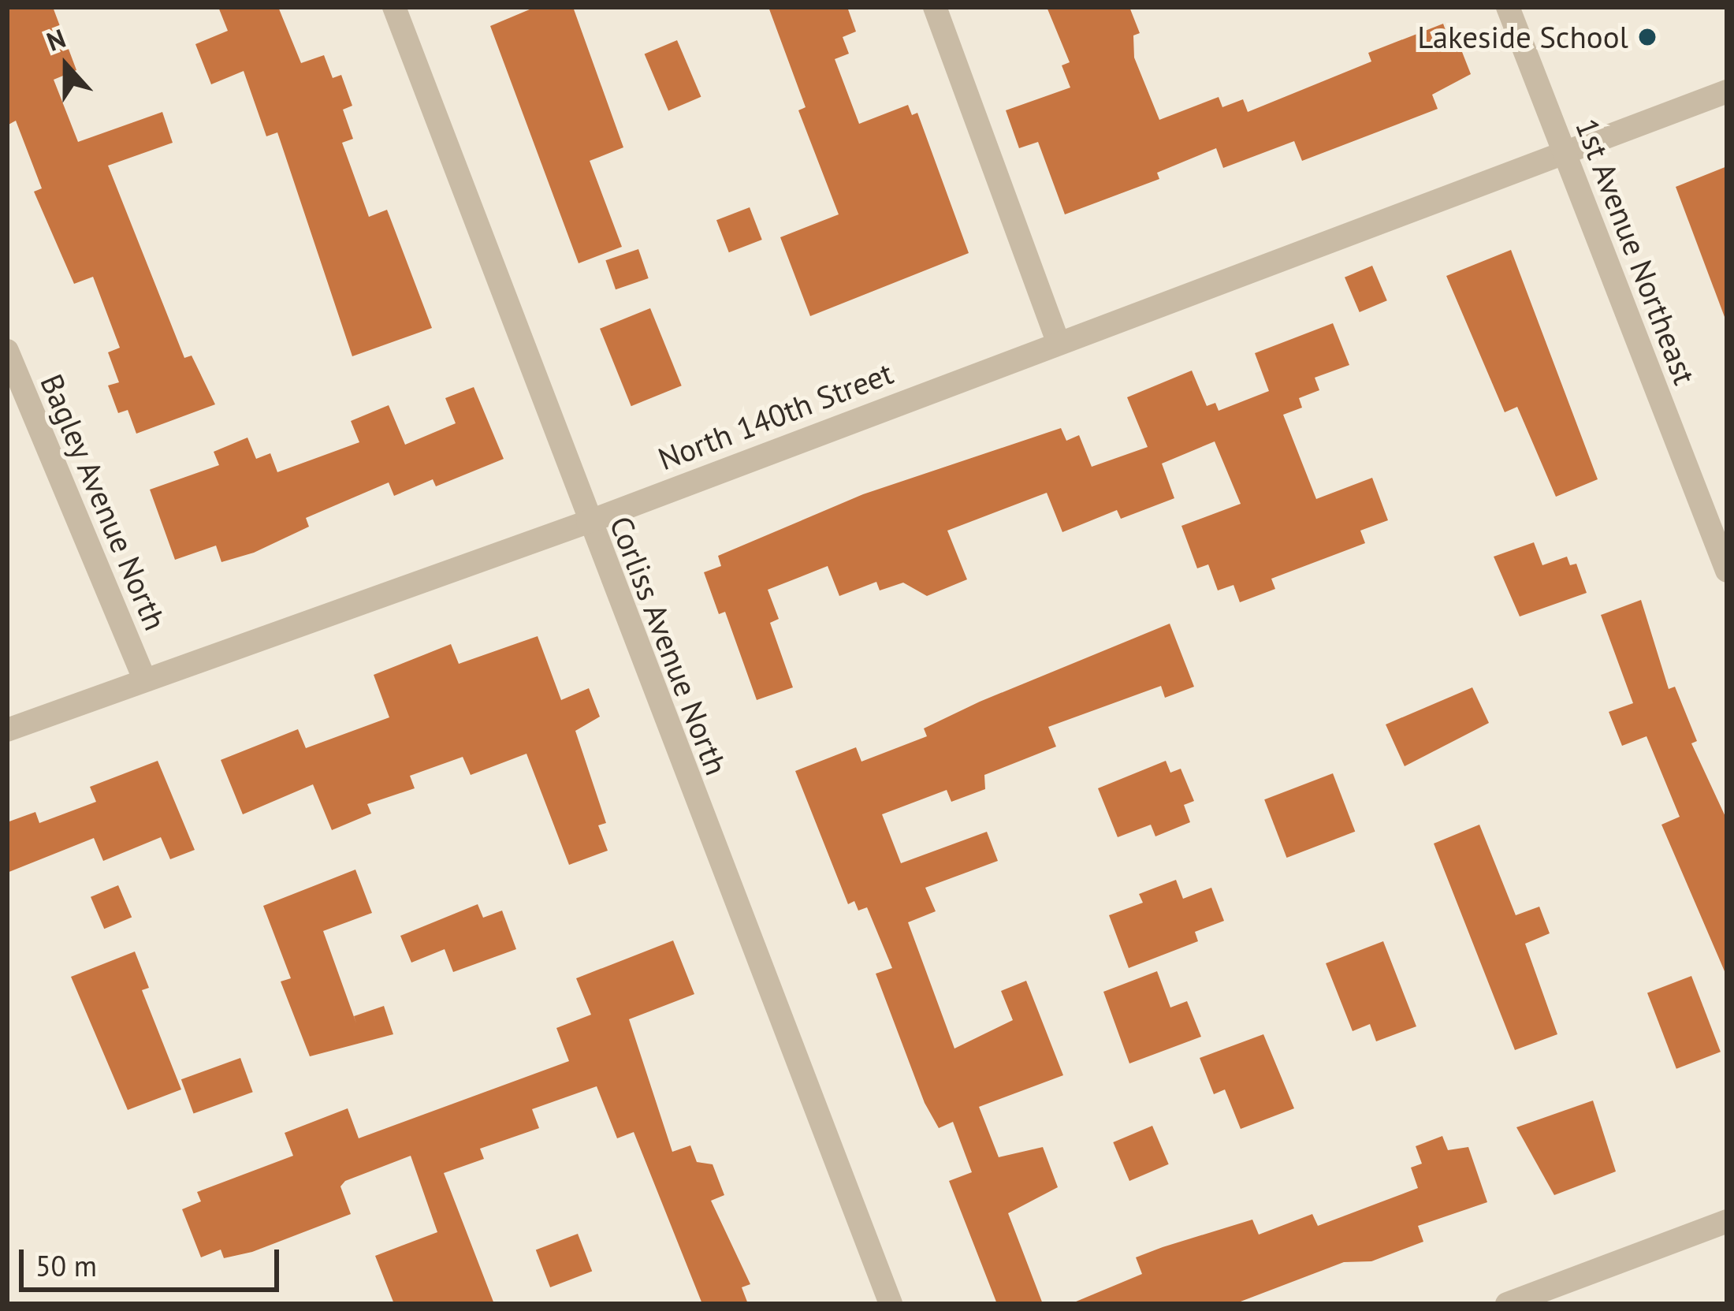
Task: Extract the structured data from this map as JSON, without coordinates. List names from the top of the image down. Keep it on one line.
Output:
{"streets":{"street":["1st Avenue Northeast","North 140th Street","Bagley Avenue North","Corliss Avenue North"]},"crossings":[["1st Avenue Northeast","North 140th Street"],["North 140th Street","Bagley Avenue North"],["North 140th Street","Corliss Avenue North"]],"places":["Lakeside School"],"scale_bar":"50 m","north":"top"}
